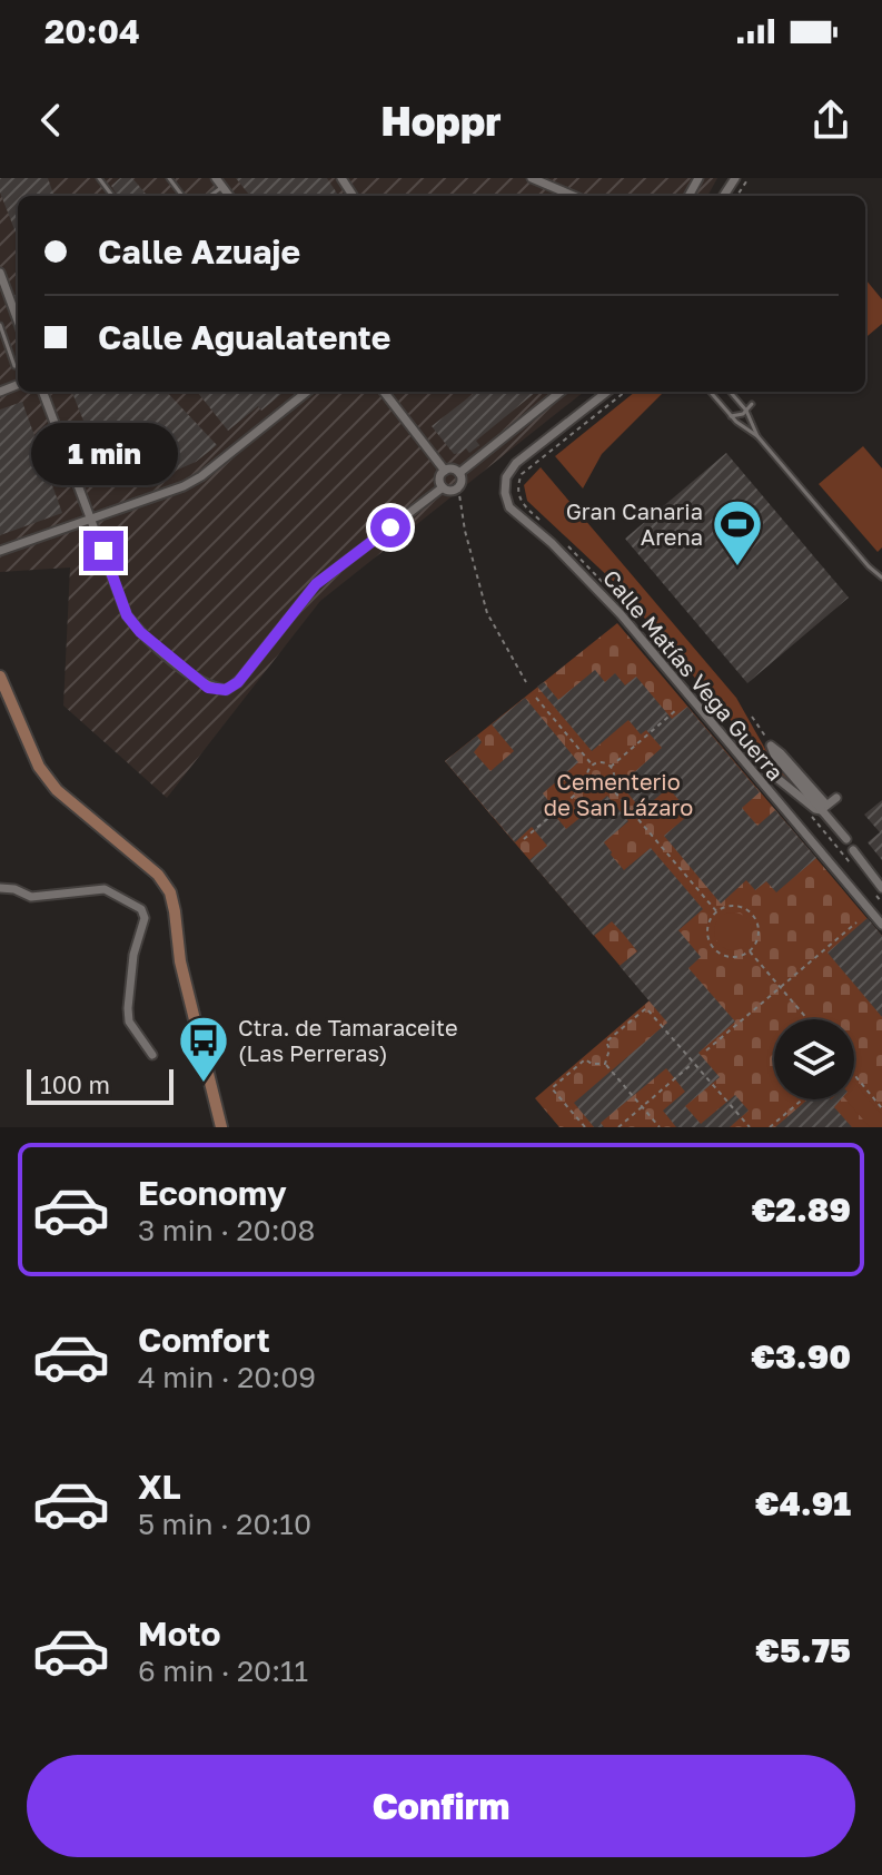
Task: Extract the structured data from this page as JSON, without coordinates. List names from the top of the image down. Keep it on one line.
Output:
{"streets":{"street":["Calle Matías Vega Guerra"]},"parks":["Cementerio de San Lázaro"],"places":{"sports":["Gran Canaria Arena"],"bus stop":["Ctra. de Tamaraceite (Las Perreras)"]},"scale_bar":"100 m","page":{"status":"20:04","header":"Hoppr","banner":["Calle Azuaje","Calle Agualatente"],"bubble":"1 min","scale":"100 m","list":[{"name":"Economy","note":"3 min · 20:08","value":"€2.89"},{"name":"Comfort","note":"4 min · 20:09","value":"€3.90"},{"name":"XL","note":"5 min · 20:10","value":"€4.91"},{"name":"Moto","note":"6 min · 20:11","value":"€5.75"}],"buttons":"Confirm"}}
